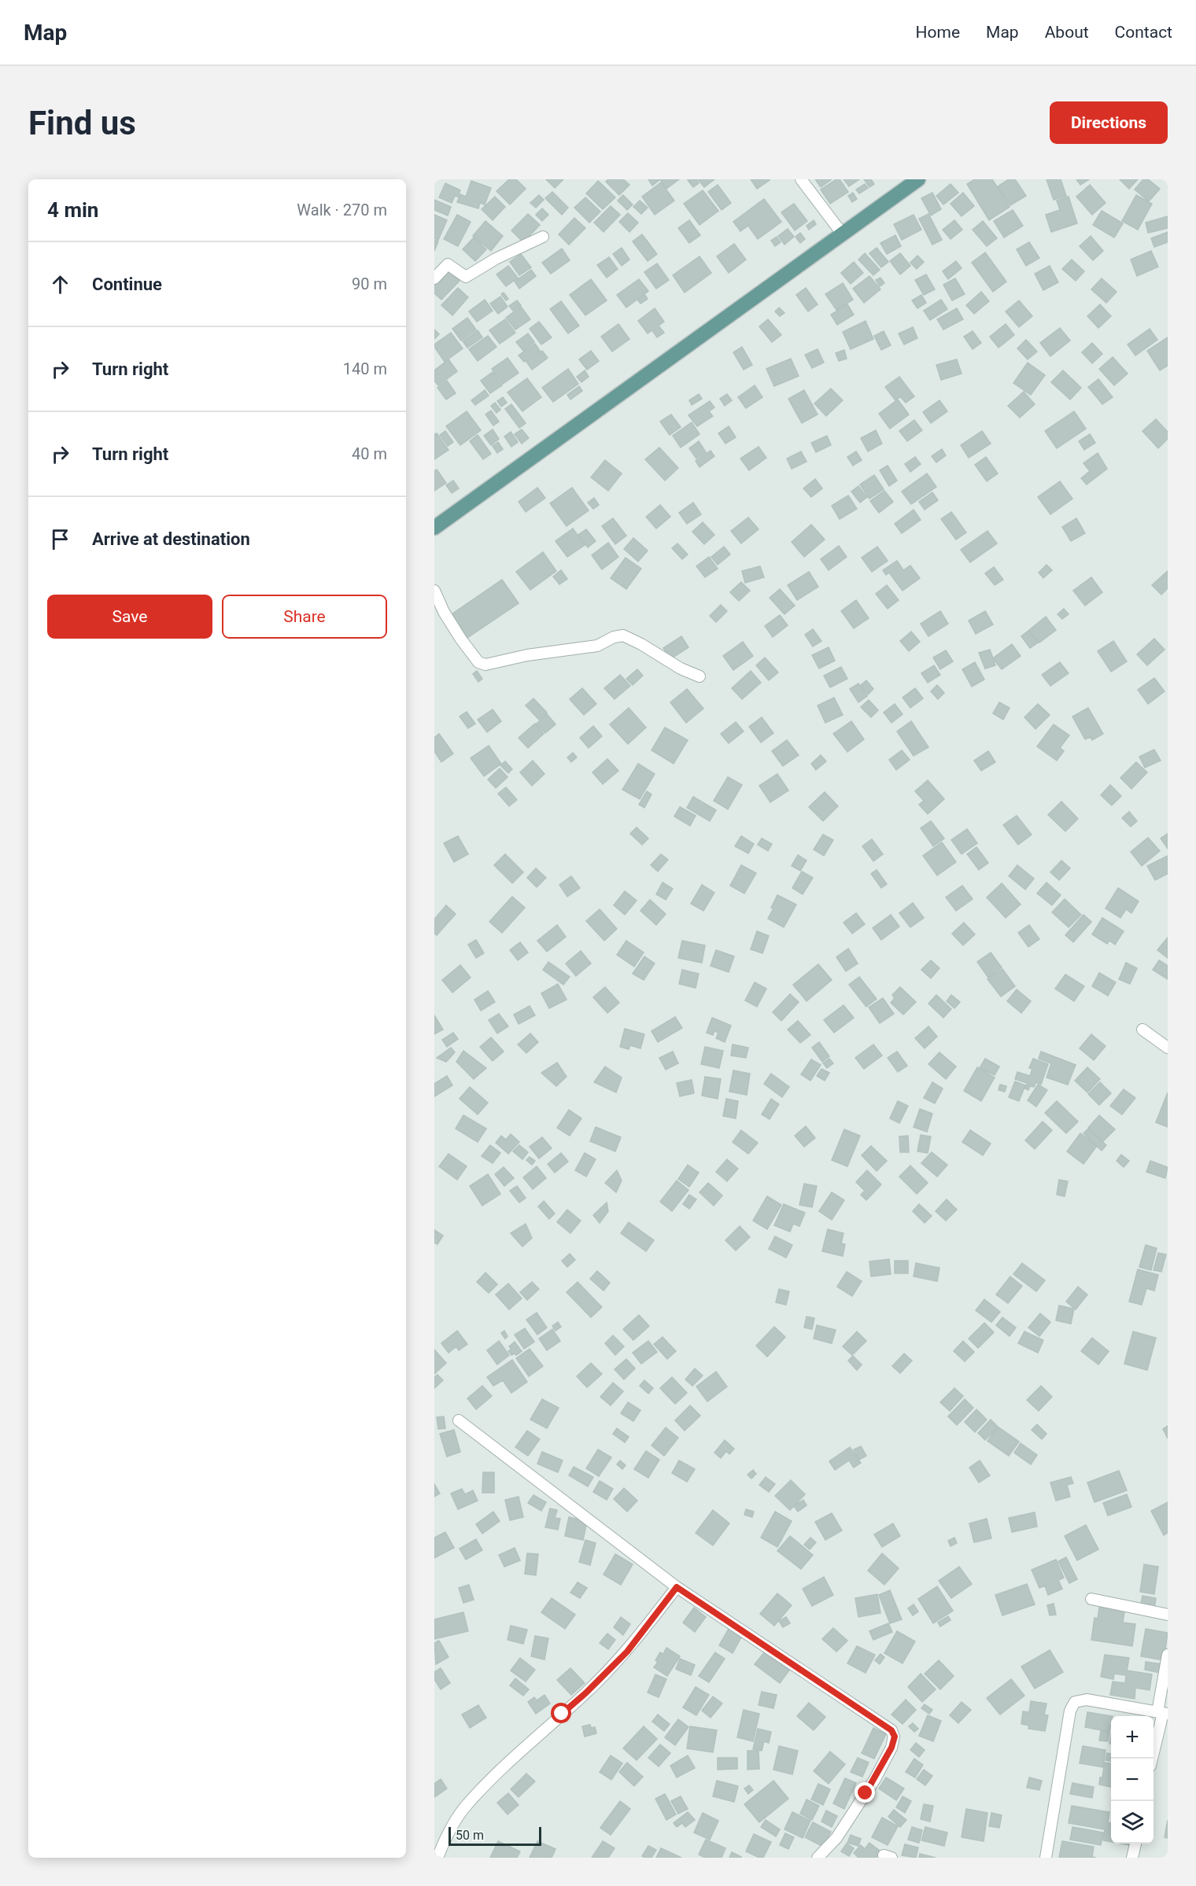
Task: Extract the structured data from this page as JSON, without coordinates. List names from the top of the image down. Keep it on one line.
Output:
{"scale_bar":"50 m","page":{"header":"Map","nav":["Home","Map","About","Contact"],"buttons":["Directions",["Save","Share"]],"title":"Find us","heading":["4 min","Walk · 270 m"],"list":[["Continue","90 m"],["Turn right","140 m"],["Turn right","40 m"],"Arrive at destination"],"map_buttons":["+","−"],"scale":"50 m"}}
